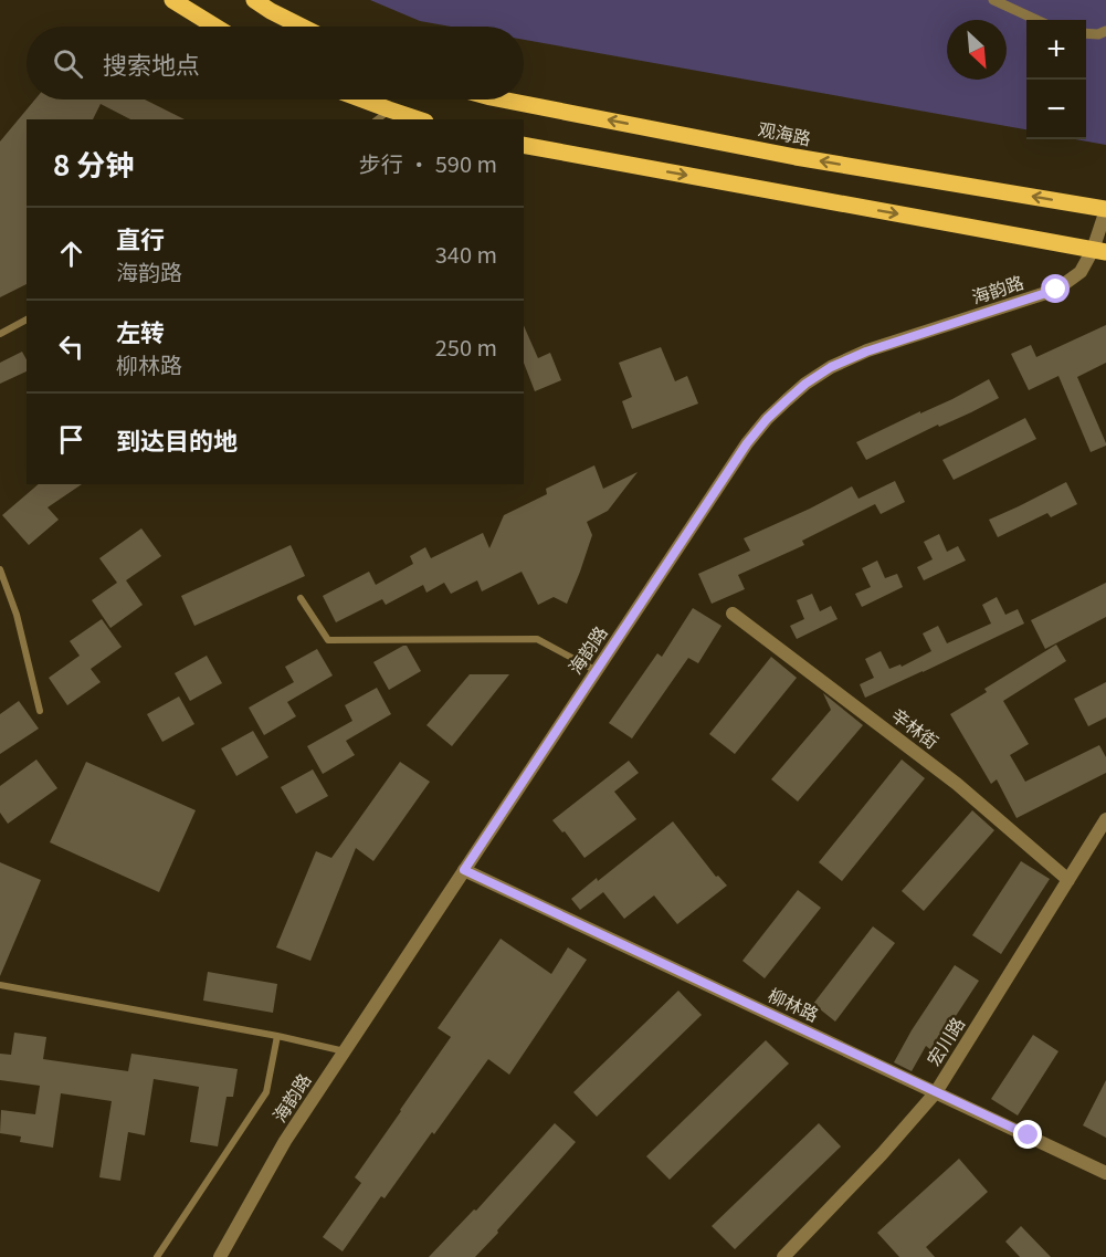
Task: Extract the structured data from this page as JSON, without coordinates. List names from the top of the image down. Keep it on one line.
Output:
{"streets":{"main road":["观海路"],"street":["海韵路","辛林街","柳林路","宏川路"]},"crossings":[["观海路","海韵路"],["海韵路","柳林路"],["辛林街","宏川路"],["柳林路","宏川路"]],"north":"bottom right","page":{"map_buttons":["+","−"],"search":"搜索地点","heading":["8 分钟","步行 · 590 m"],"list":[["直行","海韵路","340 m"],["左转","柳林路","250 m"],"到达目的地"]}}
